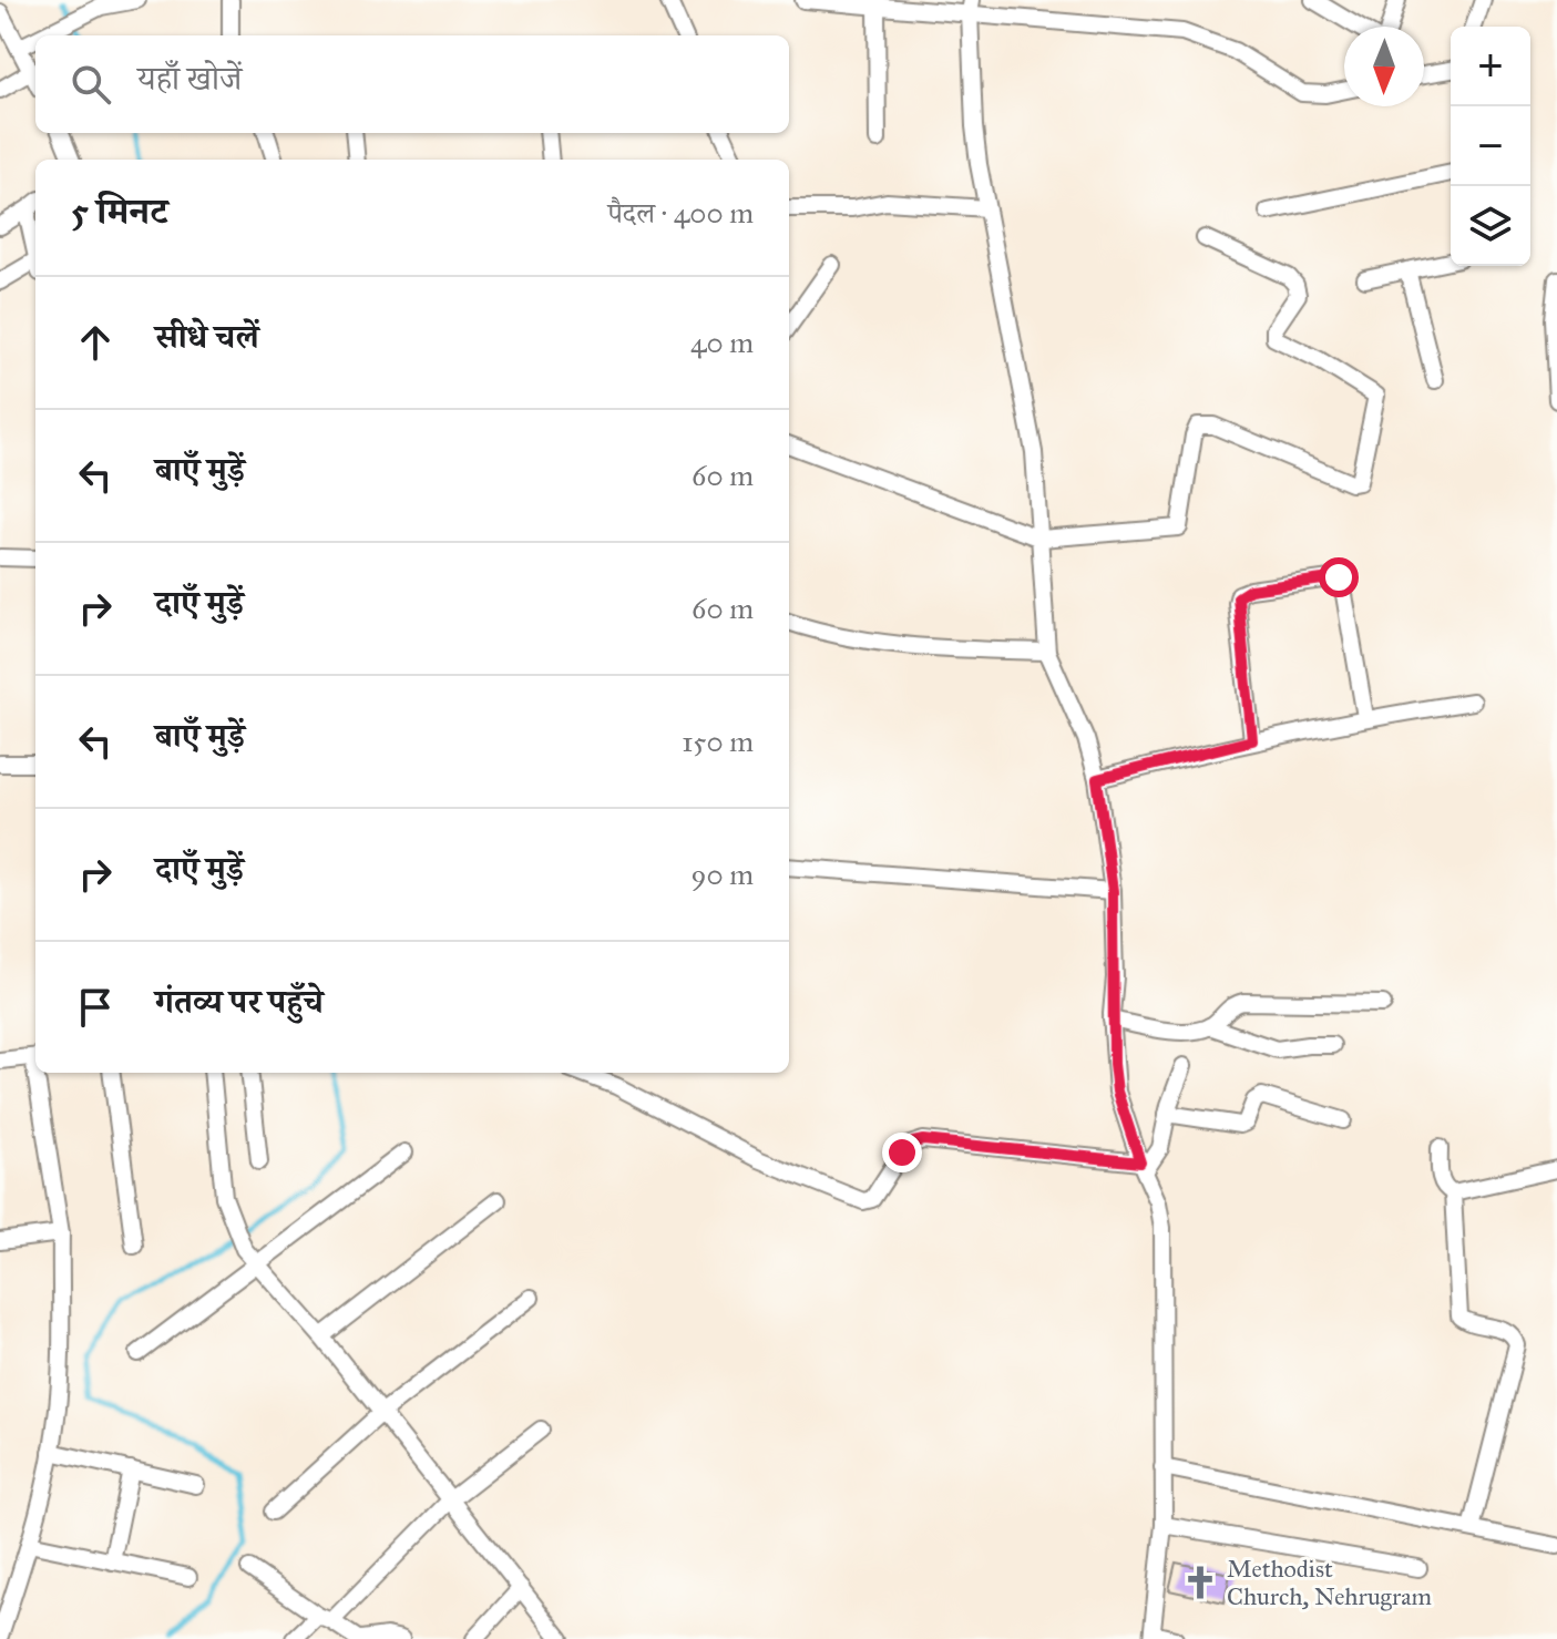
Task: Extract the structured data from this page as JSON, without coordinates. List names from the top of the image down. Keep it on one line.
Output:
{"places":{"church":["Methodist Church, Nehrugram"]},"north":"bottom","page":{"map_buttons":["+","−"],"search":"यहाँ खोजें","heading":["5 मिनट","पैदल · 400 m"],"list":[["सीधे चलें","40 m"],["बाएँ मुड़ें","60 m"],["दाएँ मुड़ें","60 m"],["बाएँ मुड़ें","150 m"],["दाएँ मुड़ें","90 m"],"गंतव्य पर पहुँचे"]}}
